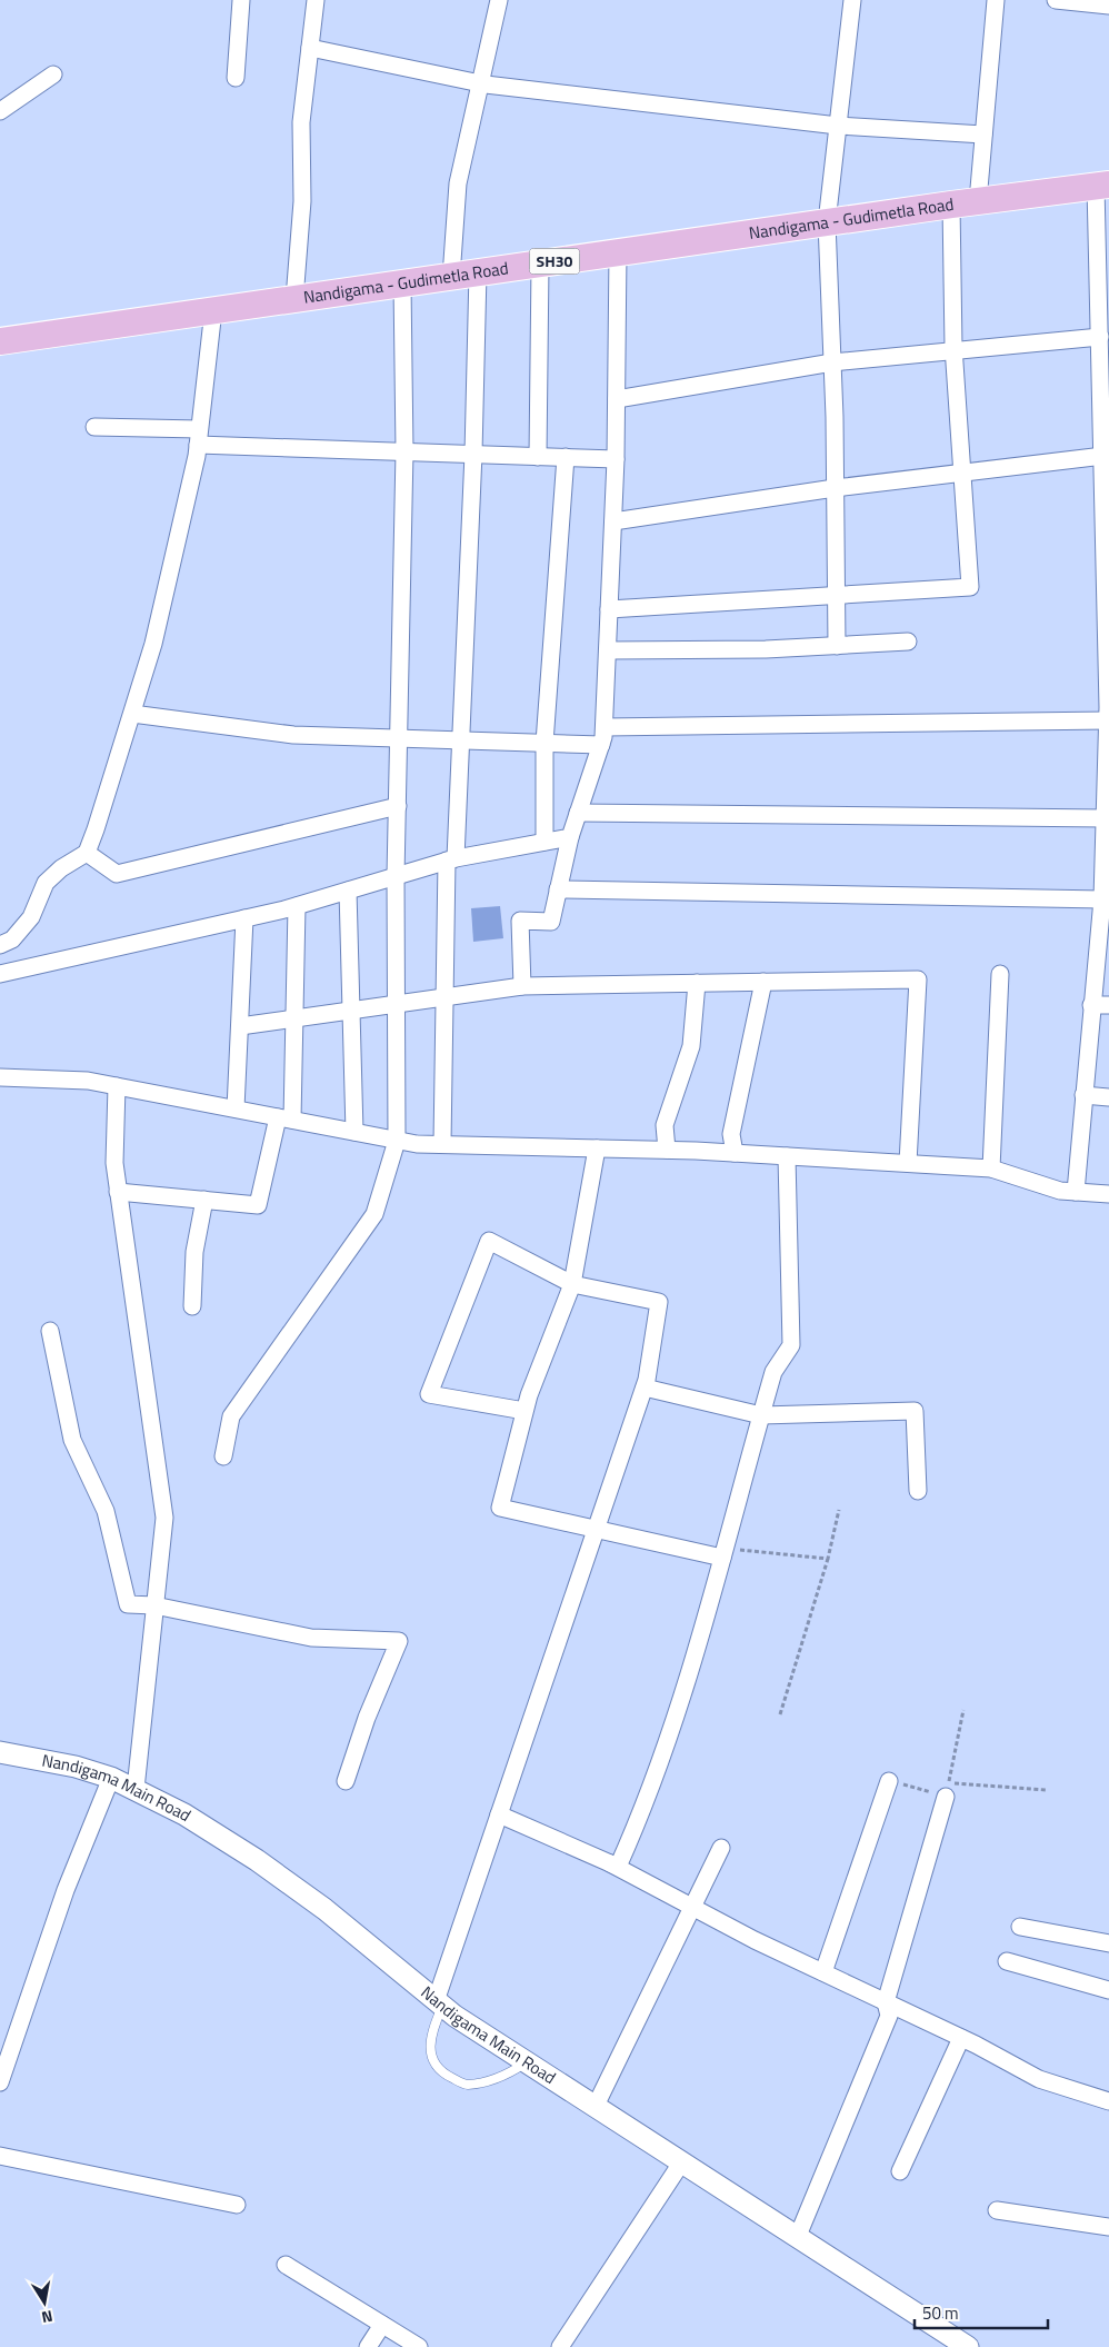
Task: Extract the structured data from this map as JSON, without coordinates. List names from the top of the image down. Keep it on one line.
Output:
{"streets":{"main road":["Nandigama - Gudimetla Road","SH30"],"street":["Nandigama Main Road"]},"scale_bar":"50 m","north":"bottom"}
